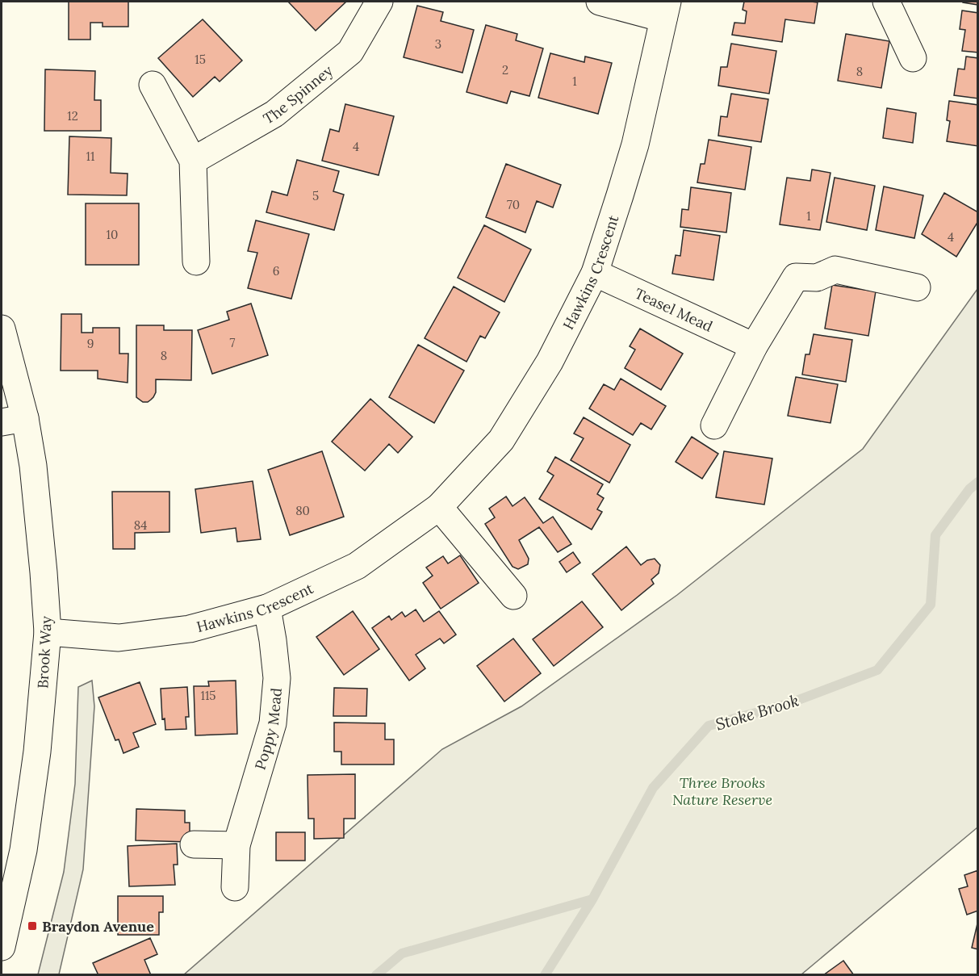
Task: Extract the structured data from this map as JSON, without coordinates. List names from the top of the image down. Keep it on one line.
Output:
{"streets":{"street":["The Spinney","Hawkins Crescent","Teasel Mead","Brook Way","Poppy Mead"]},"crossings":[["Hawkins Crescent","Teasel Mead"],["Hawkins Crescent","Brook Way"],["Hawkins Crescent","Poppy Mead"]],"water":["Stoke Brook"],"parks":["Three Brooks Nature Reserve"],"places":{"transit":["Braydon Avenue"]},"house_numbers":["3","15","2","8","1","12","4","11","5","70","1","10","4","6","7","9","8","80","84","115"]}
